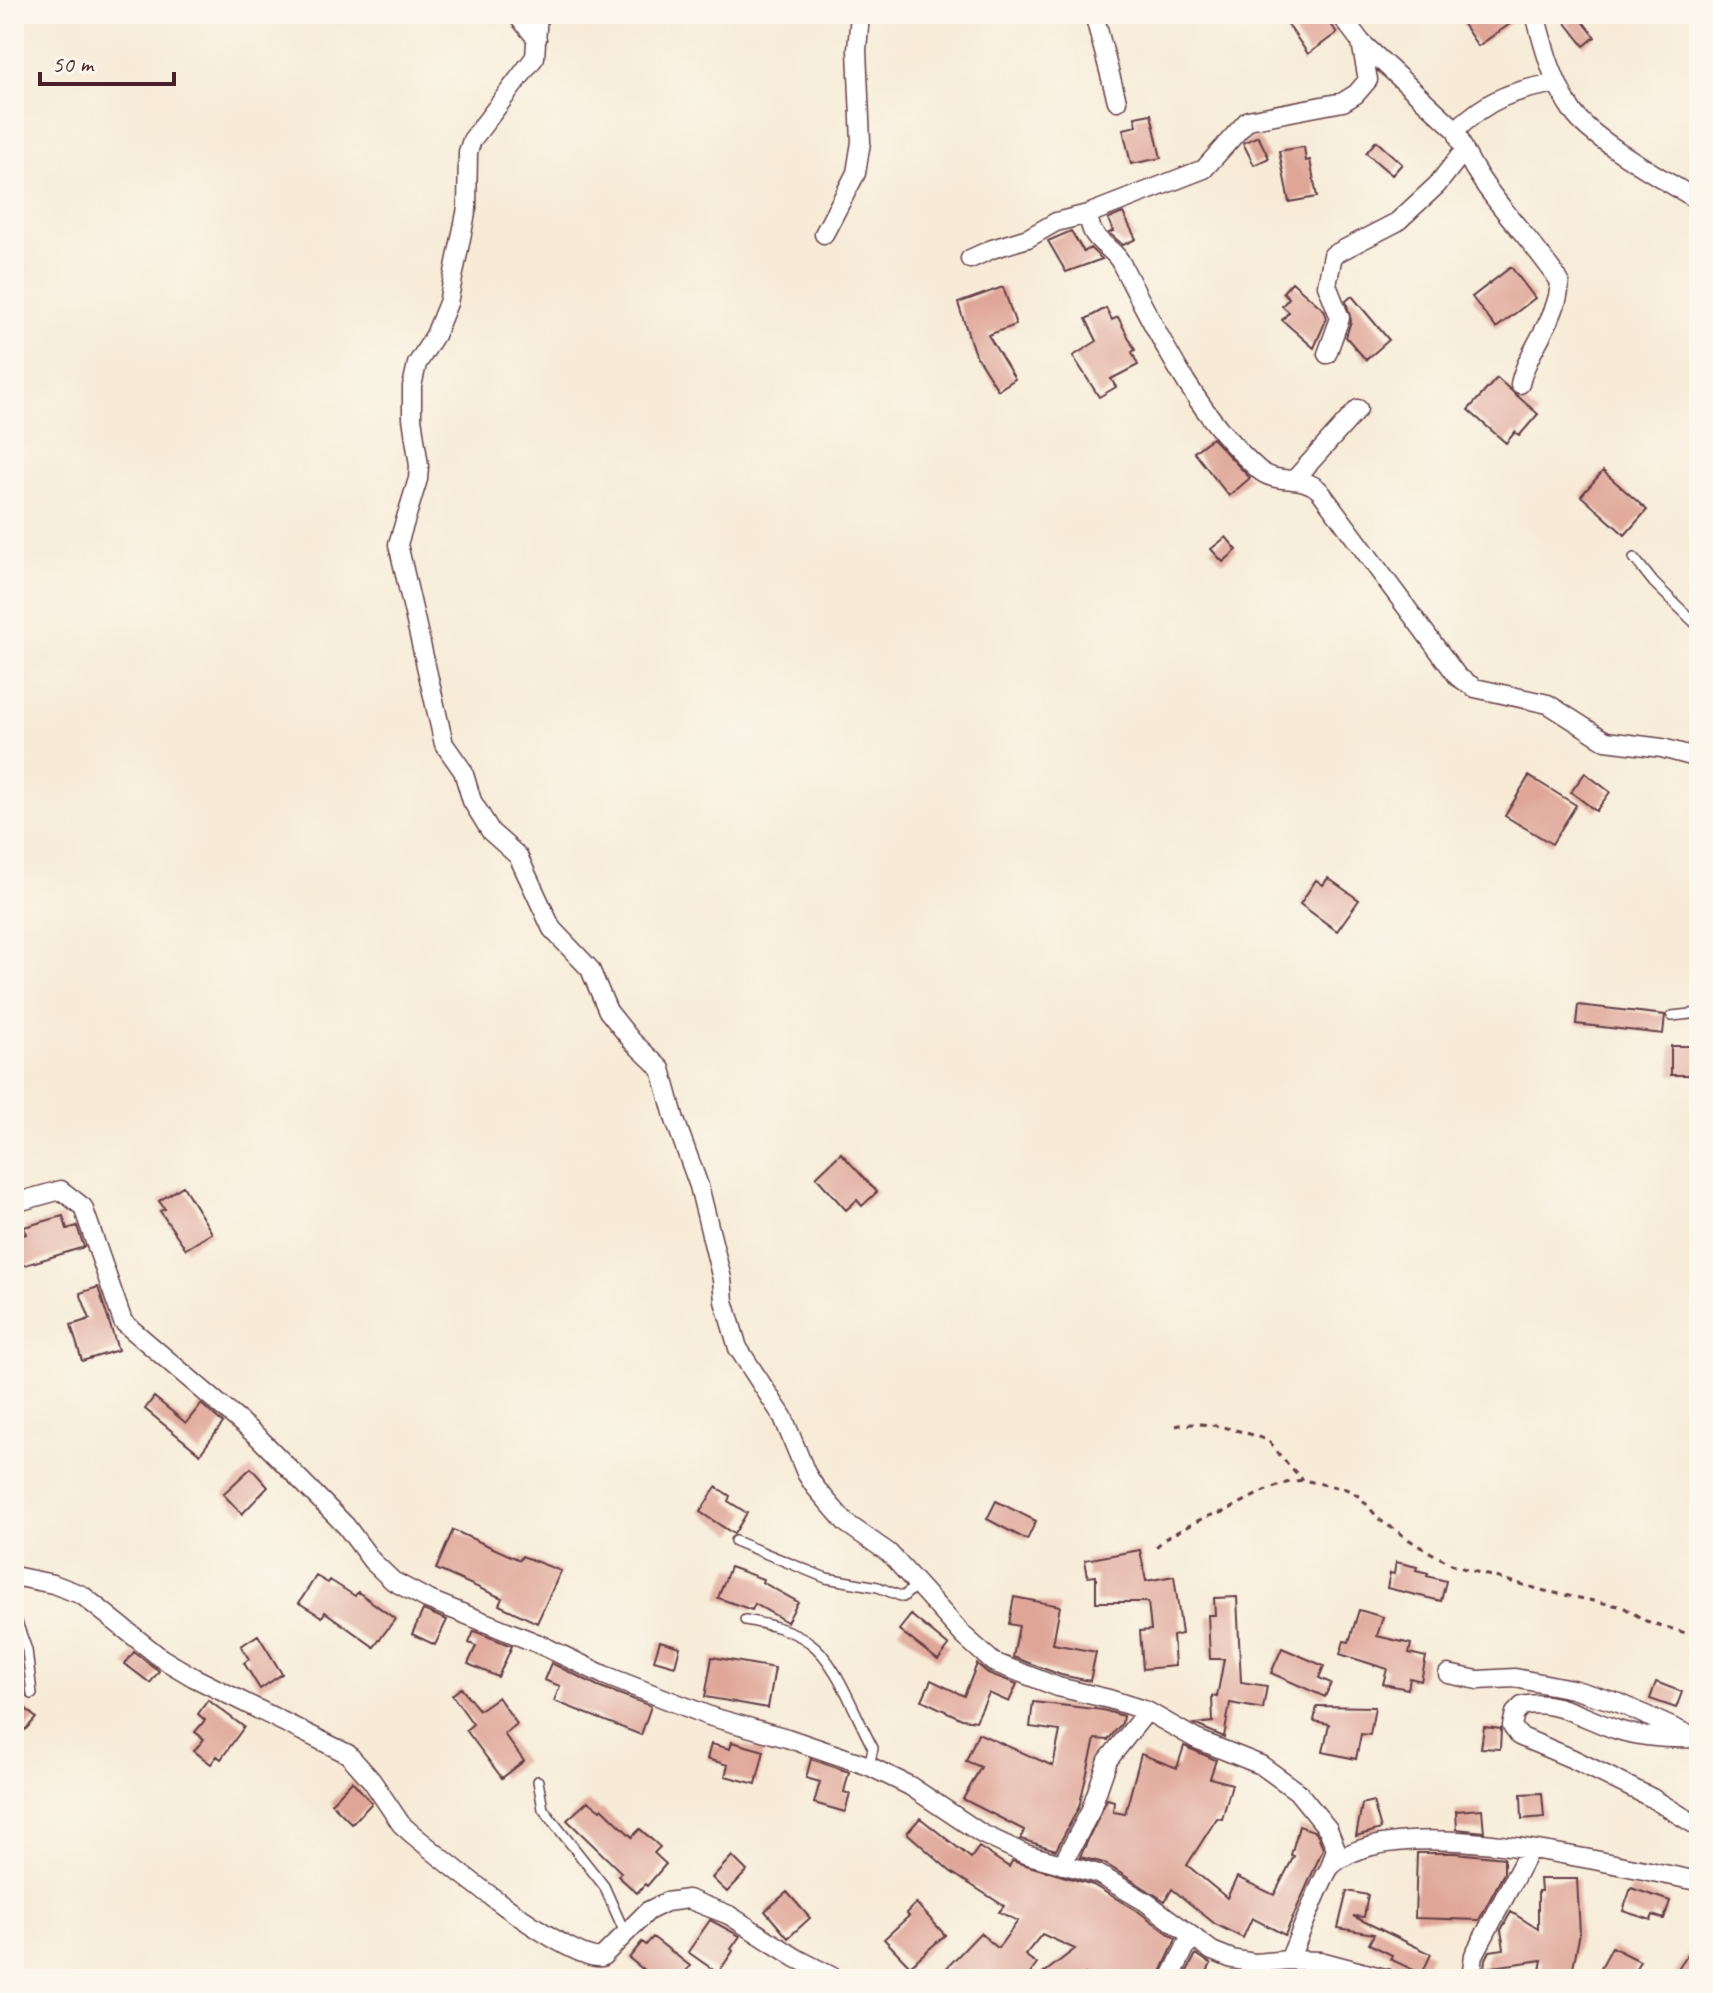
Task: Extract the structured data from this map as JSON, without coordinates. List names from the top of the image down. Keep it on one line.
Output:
{"scale_bar":"50 m"}
